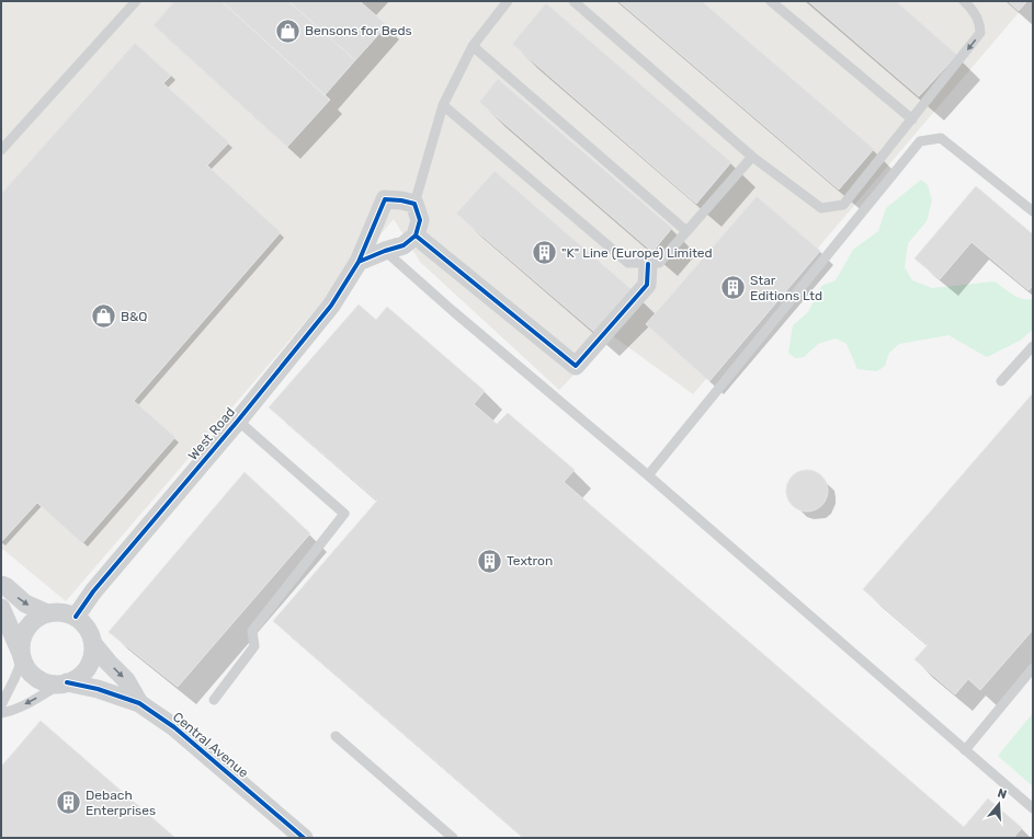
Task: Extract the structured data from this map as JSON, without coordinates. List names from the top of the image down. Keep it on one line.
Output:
{"streets":{"street":["West Road","Central Avenue"]},"crossings":[["West Road","Central Avenue"]],"places":{"shop":["Bensons for Beds","B&Q"],"building":["\"K\" Line (Europe) Limited","Star Editions Ltd","Textron","Debach Enterprises"]},"north":"top"}
